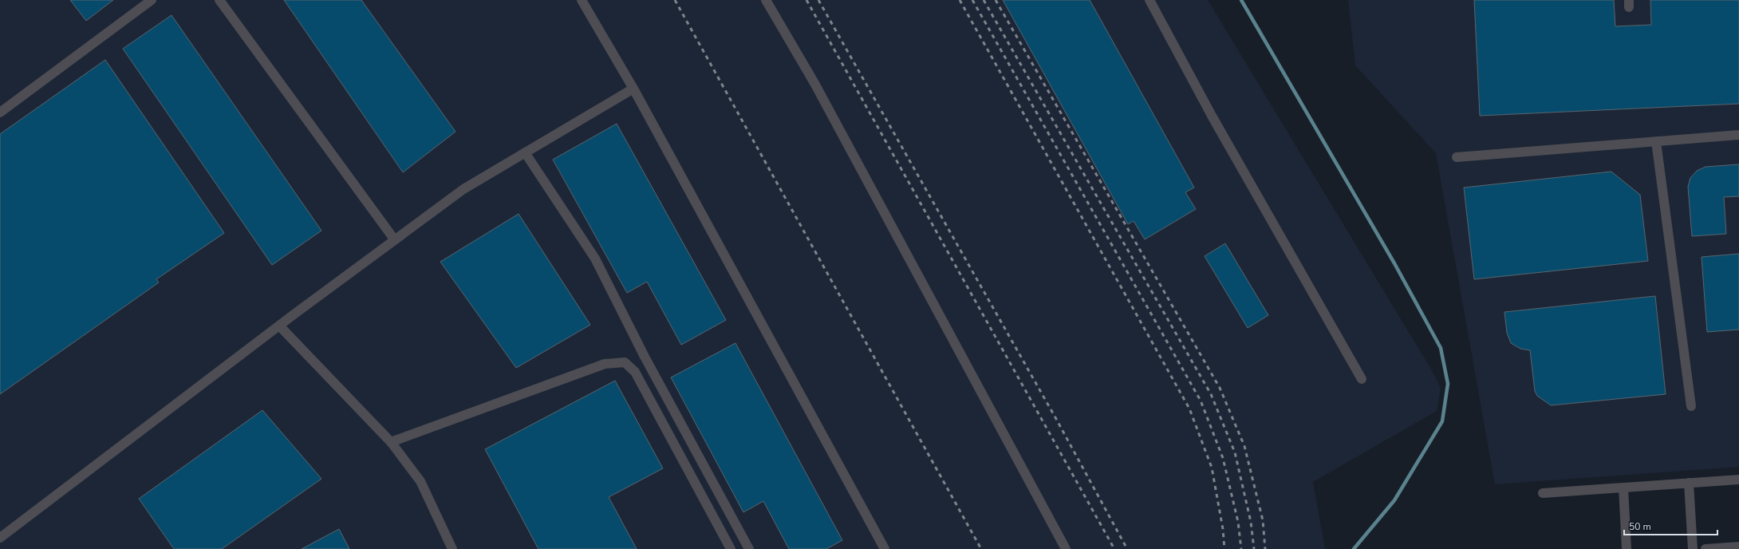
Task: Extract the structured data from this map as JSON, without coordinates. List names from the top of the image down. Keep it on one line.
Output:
{"scale_bar":"50 m"}
